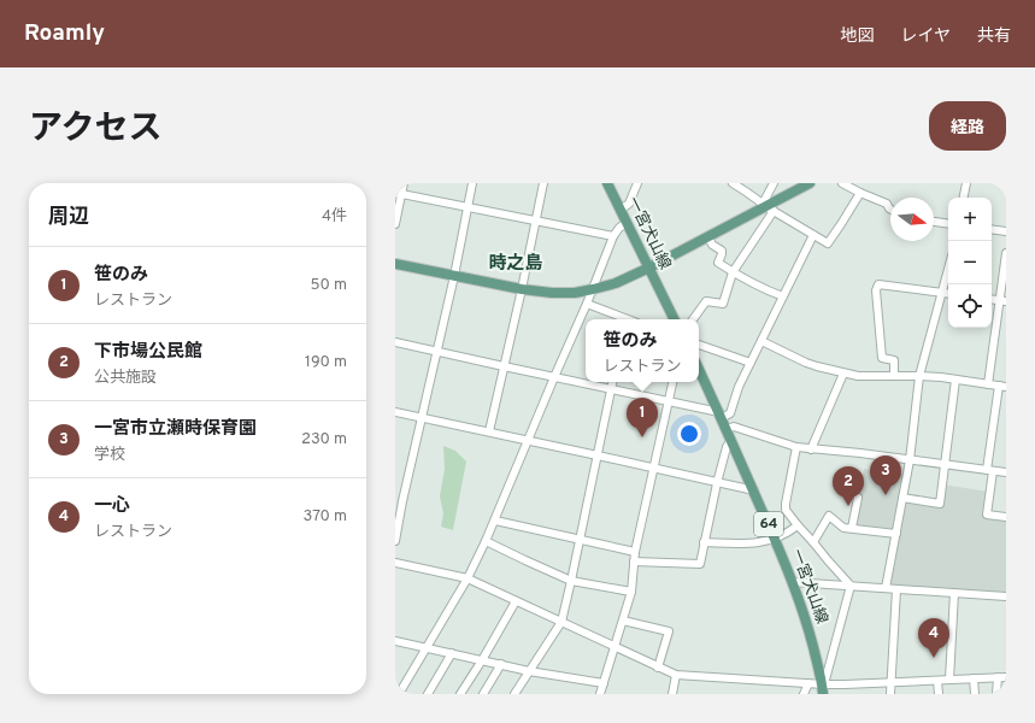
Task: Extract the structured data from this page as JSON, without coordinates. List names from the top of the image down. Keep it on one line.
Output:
{"streets":{"main road":["一宮犬山線","64"]},"districts":["時之島"],"north":"right","page":{"header":"Roamly","nav":["地図","レイヤ","共有"],"title":"アクセス","buttons":"経路","heading":["周辺","4件"],"map_buttons":["+","−"],"list":[{"mark":"1","name":"笹のみ","note":"レストラン","value":"50 m"},{"mark":"2","name":"下市場公民館","note":"公共施設","value":"190 m"},{"mark":"3","name":"一宮市立瀬時保育園","note":"学校","value":"230 m"},{"mark":"4","name":"一心","note":"レストラン","value":"370 m"}],"popup":["笹のみ","レストラン"],"pins":["1","3","2","4"]}}
